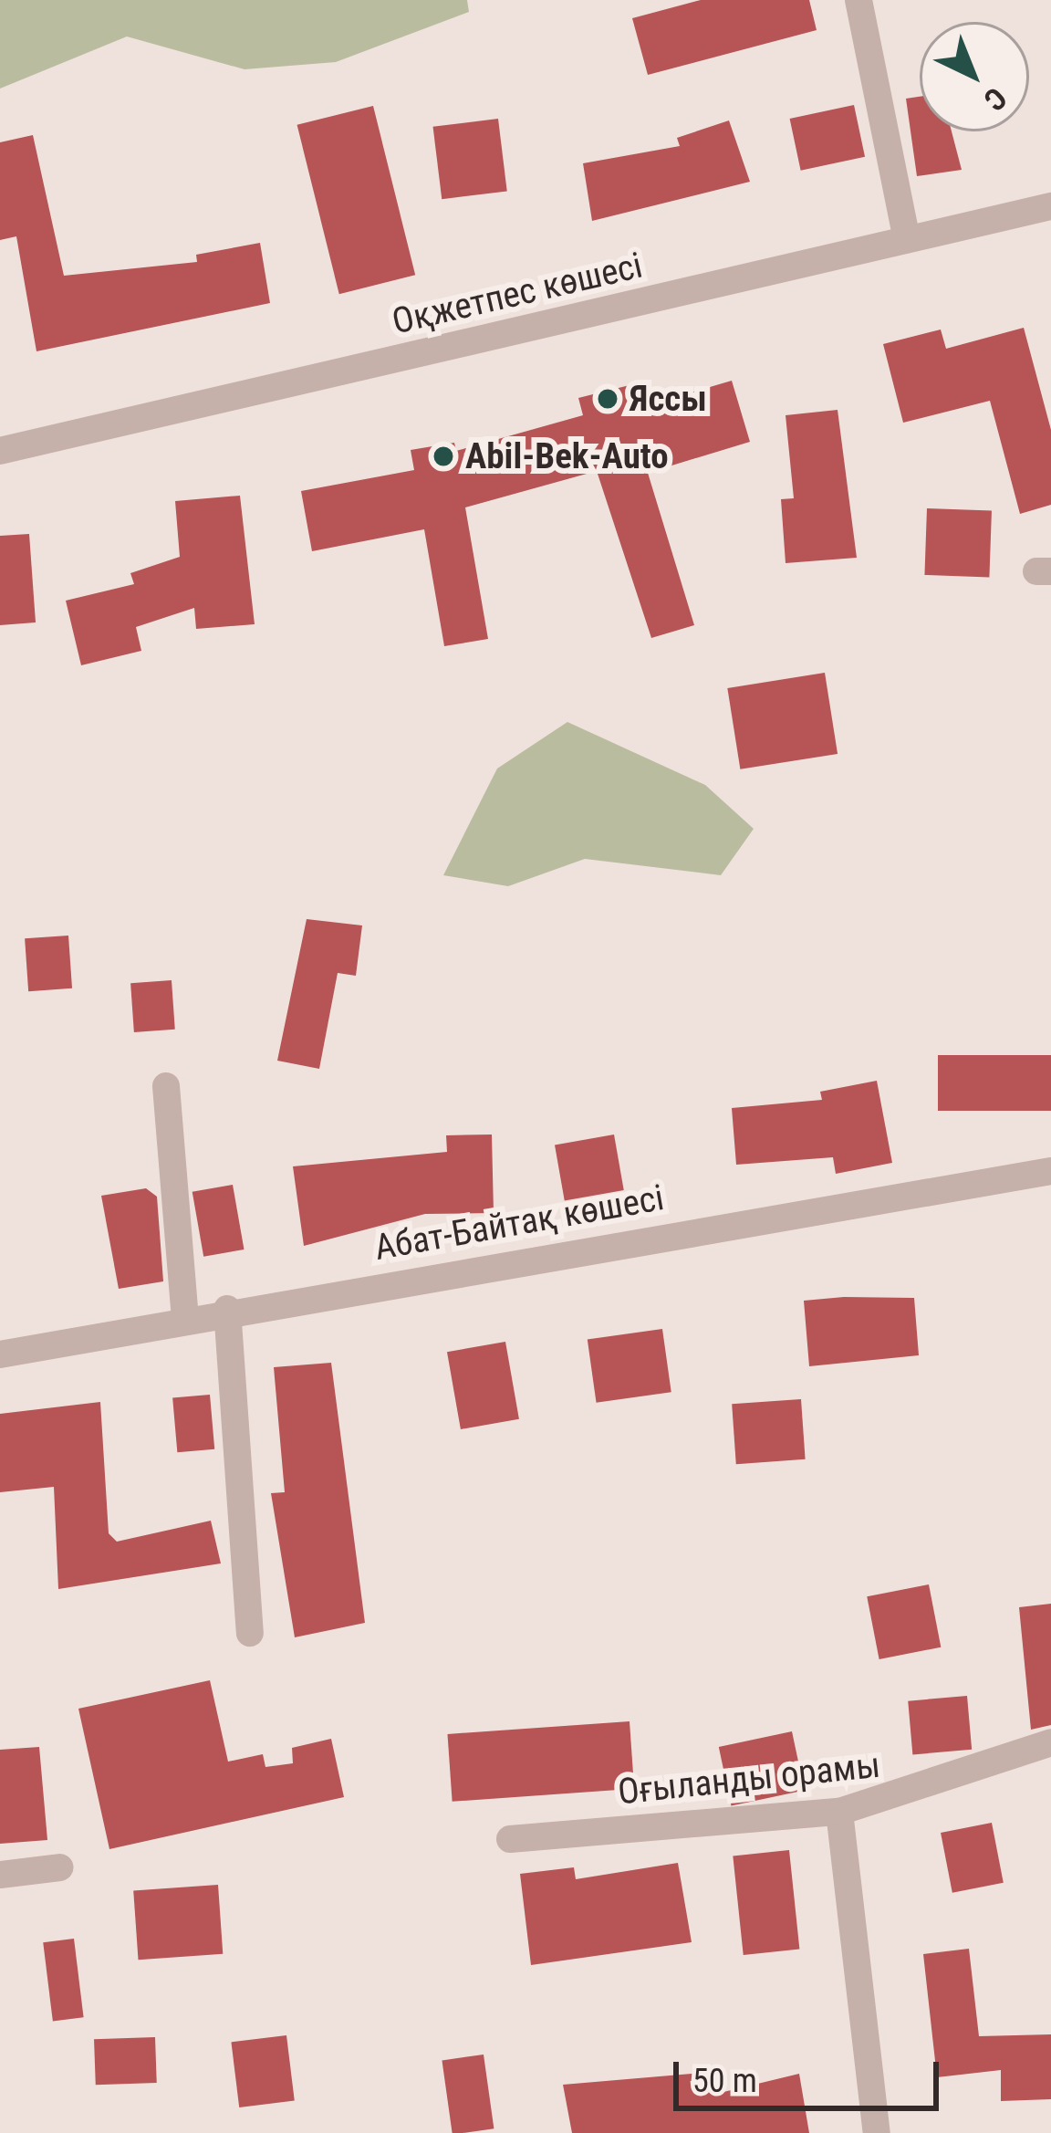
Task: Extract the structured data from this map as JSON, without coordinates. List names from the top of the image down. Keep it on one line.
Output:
{"streets":{"street":["Оқжетпес көшесі","Абат-Байтақ көшесі","Оғыланды орамы"]},"places":["Яссы","Abil-Bek-Auto"],"scale_bar":"50 m","north":"bottom right"}
